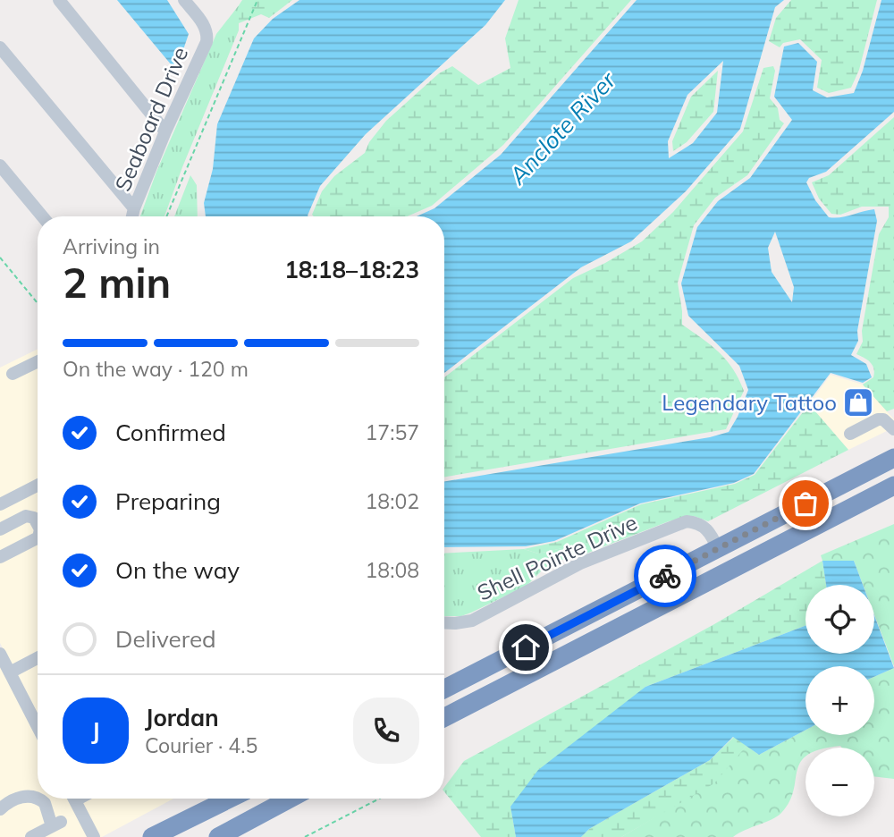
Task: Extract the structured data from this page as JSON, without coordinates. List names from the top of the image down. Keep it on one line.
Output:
{"streets":{"street":["Seaboard Drive","Shell Pointe Drive"]},"water":["Anclote River"],"places":{"shop":["Legendary Tattoo"]},"page":{"heading":["2 min","Arriving in","18:18–18:23"],"panel":["Jordan","Courier · 4.5"],"bar":"On the way · 120 m","list":[["Confirmed","17:57"],["Preparing","18:02"],["On the way","18:08"],"Delivered"],"map_buttons":["+","−"],"round":"J"}}
